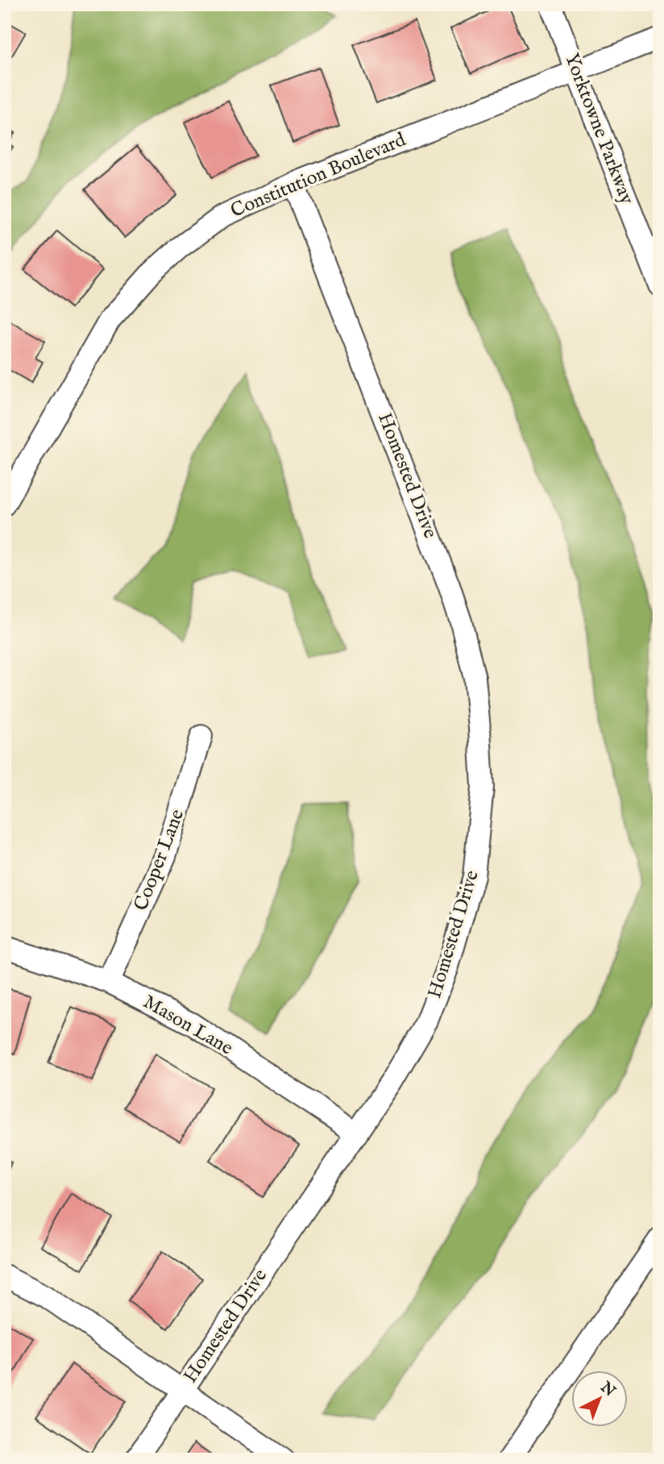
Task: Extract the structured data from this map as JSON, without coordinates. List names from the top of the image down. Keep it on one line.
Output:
{"streets":{"street":["Yorktowne Parkway","Constitution Boulevard","Homested Drive","Cooper Lane","Mason Lane"]},"crossings":[["Yorktowne Parkway","Constitution Boulevard"],["Constitution Boulevard","Homested Drive"],["Homested Drive","Mason Lane"],["Cooper Lane","Mason Lane"]],"north":"top right"}
